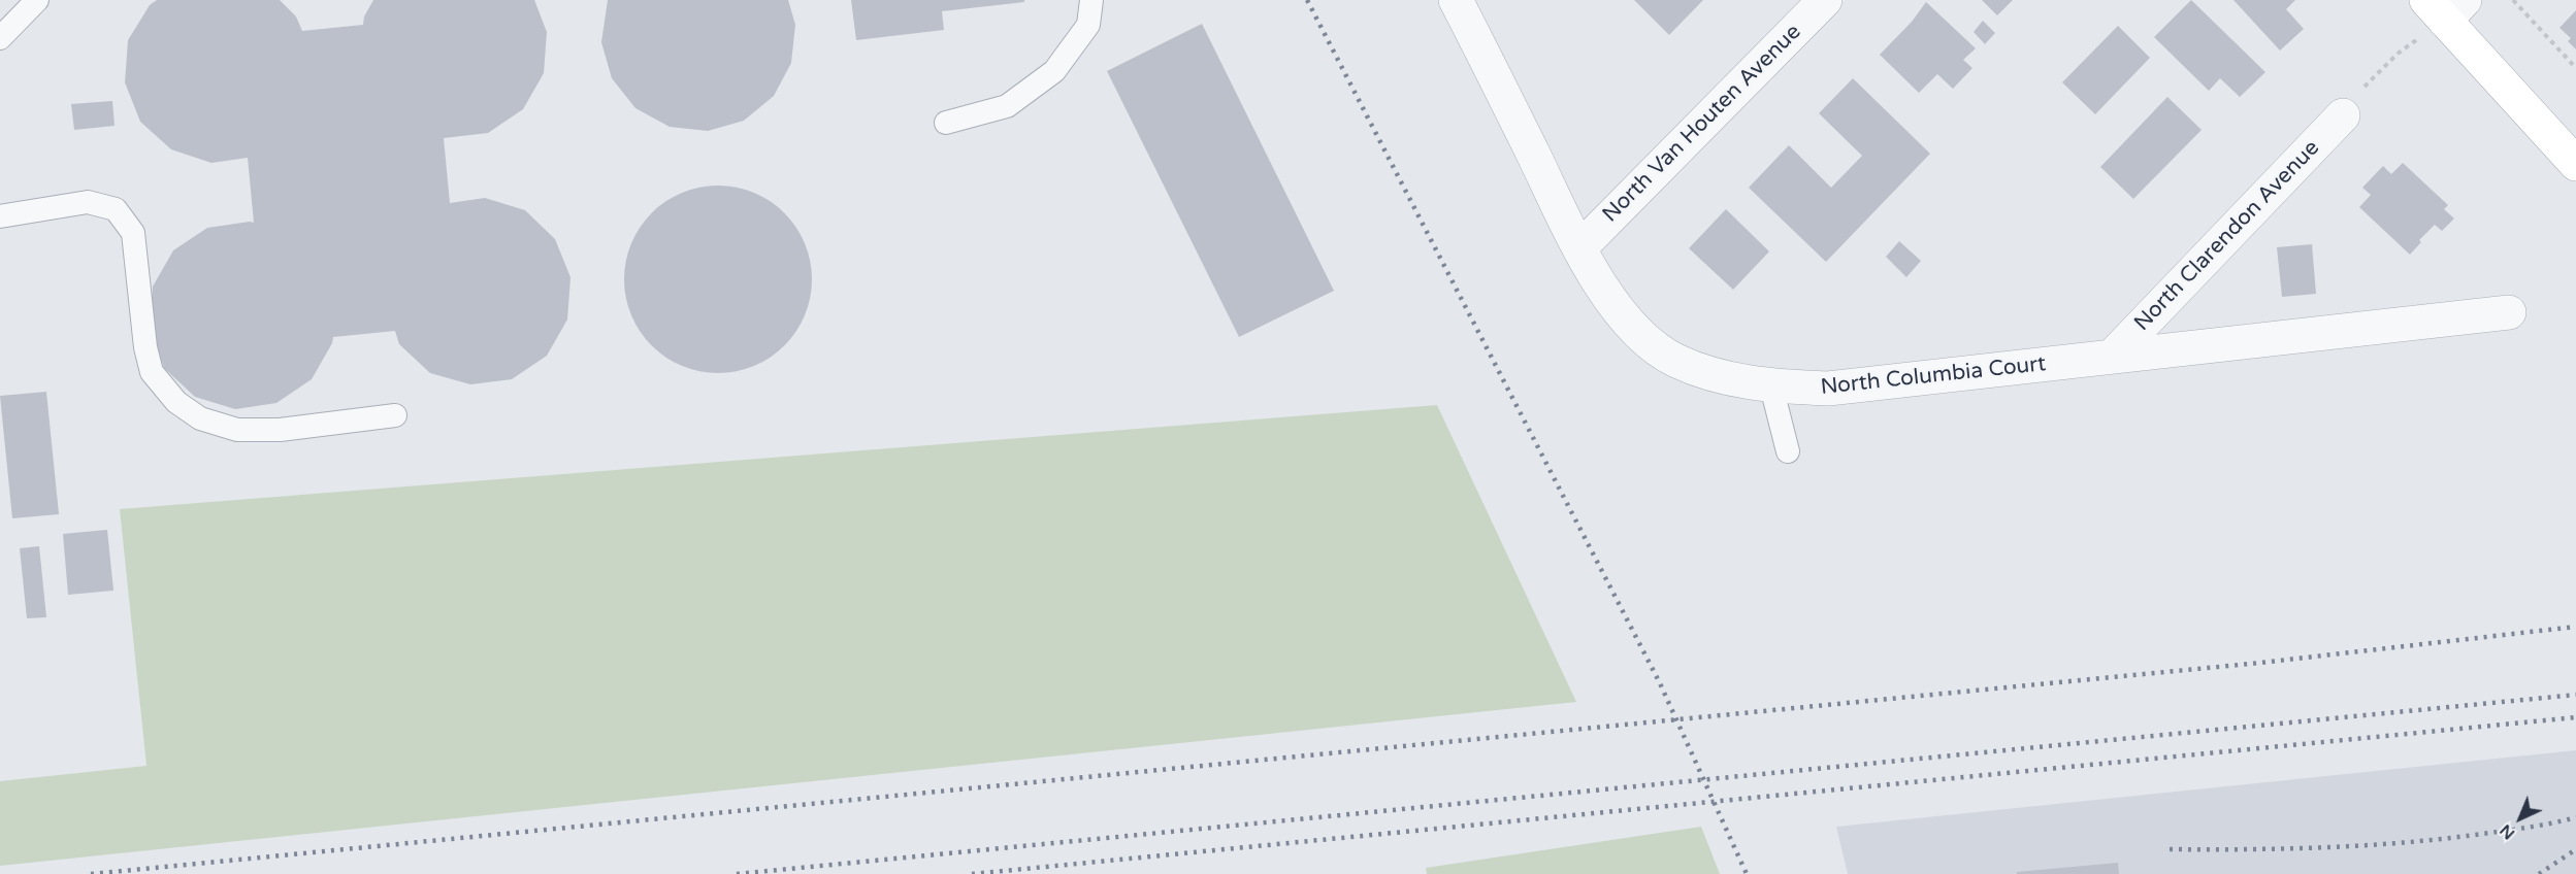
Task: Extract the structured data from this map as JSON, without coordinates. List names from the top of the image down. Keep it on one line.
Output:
{"streets":{"street":["North Van Houten Avenue","North Clarendon Avenue","North Columbia Court"]},"crossings":[["North Van Houten Avenue","North Columbia Court"],["North Clarendon Avenue","North Columbia Court"]],"north":"bottom left"}
